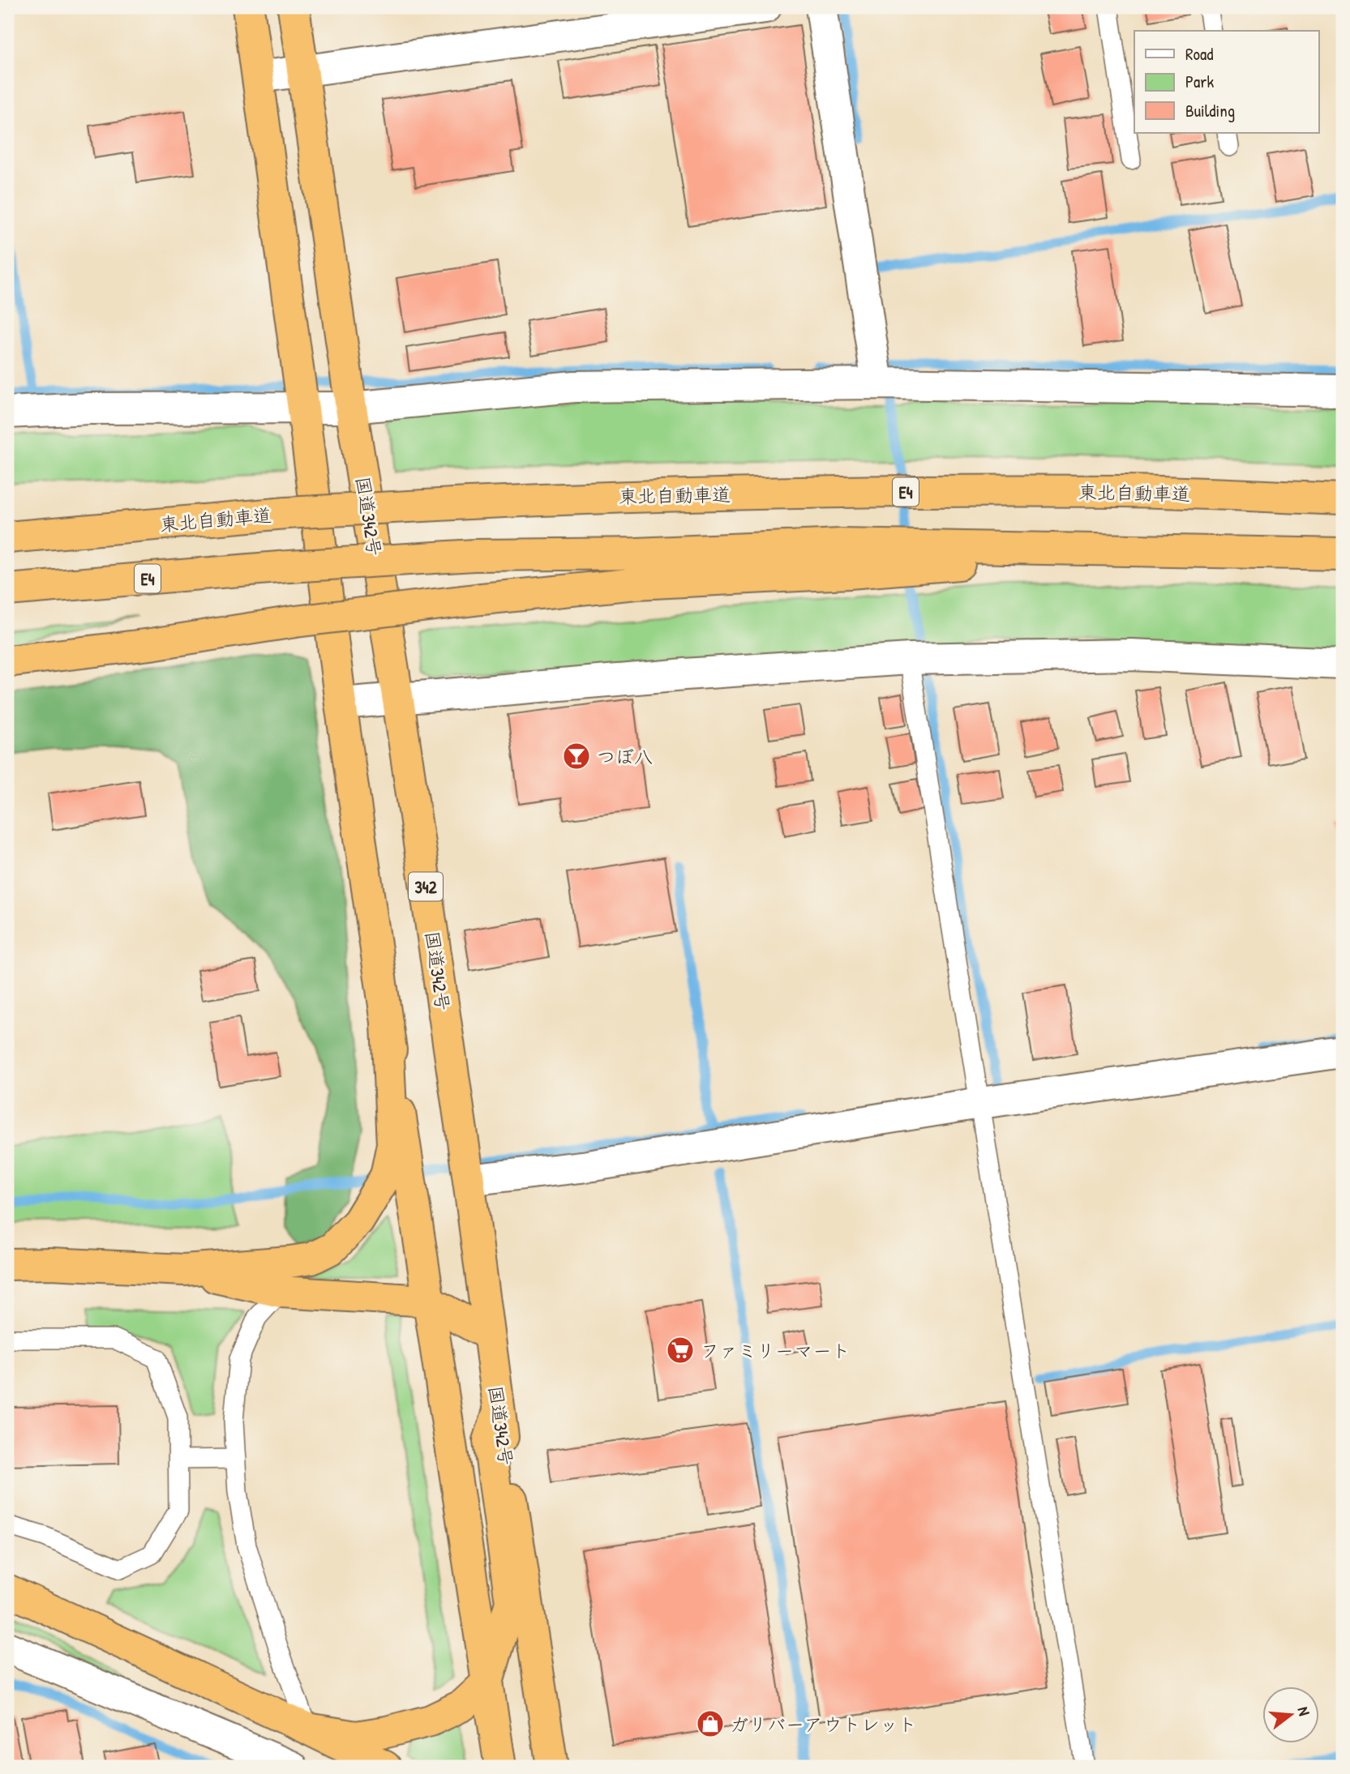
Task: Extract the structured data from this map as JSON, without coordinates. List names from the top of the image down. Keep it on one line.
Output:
{"streets":{"highway":["E4","東北自動車道","国道342号","342"]},"places":{"bar":["つぼ八"],"supermarket":["ファミリーマート"],"shop":["ガリバーアウトレット"]},"legend":["Road","Park","Building"],"north":"right"}
